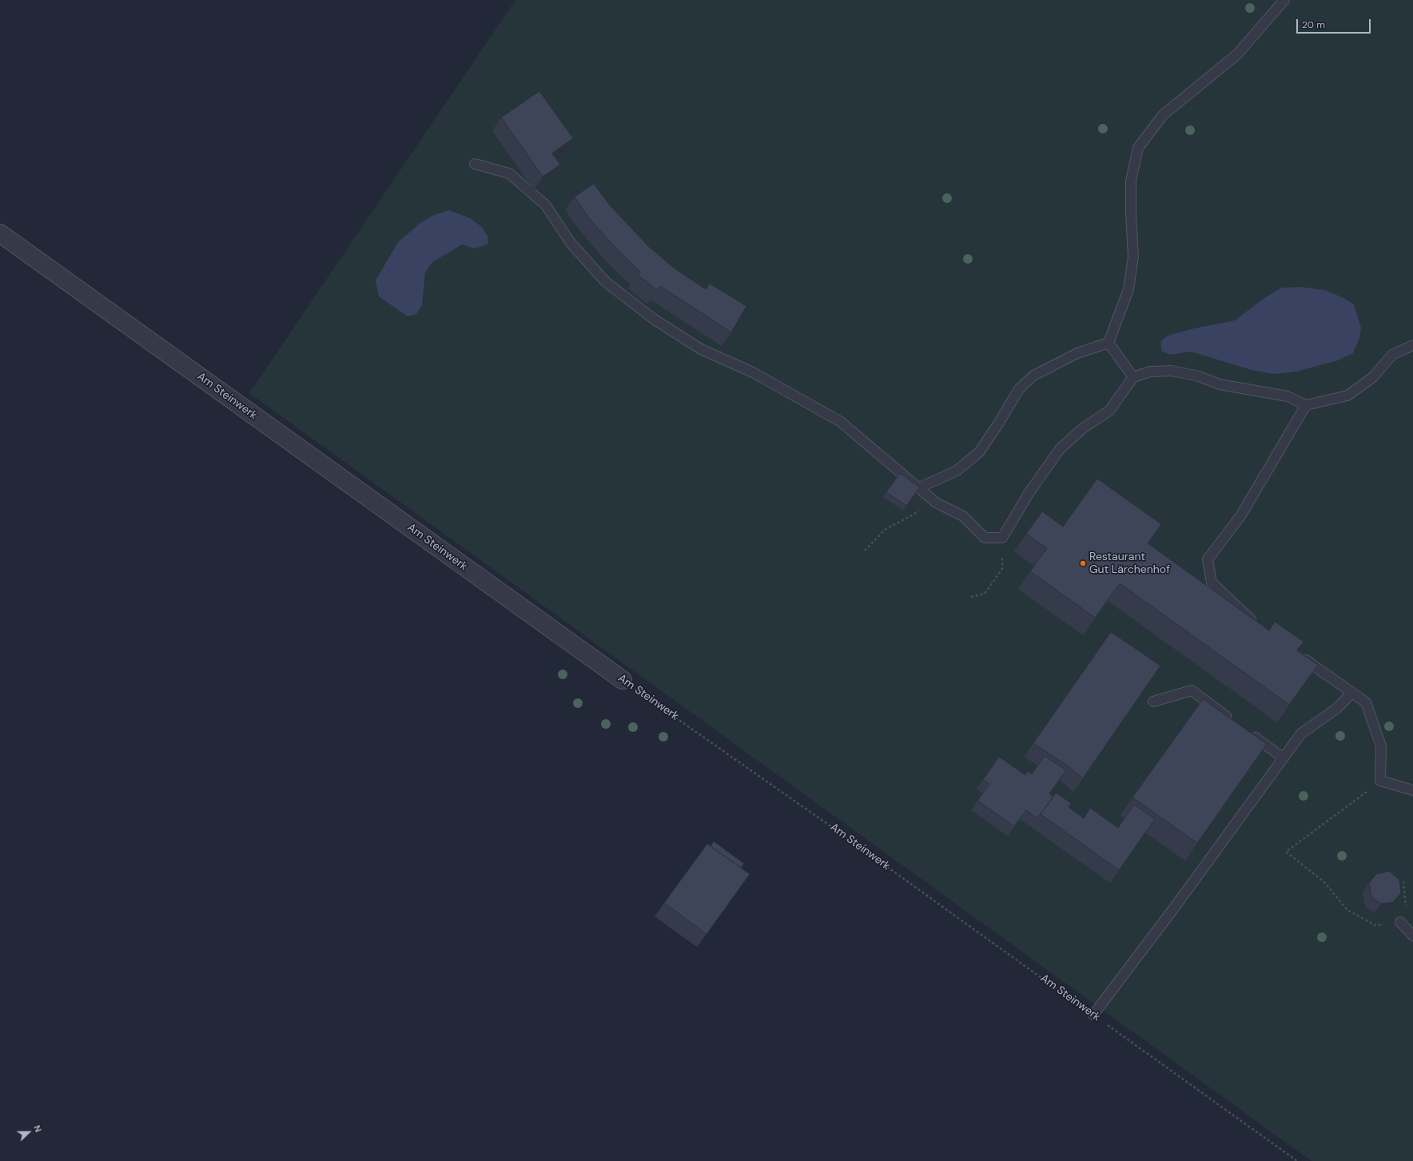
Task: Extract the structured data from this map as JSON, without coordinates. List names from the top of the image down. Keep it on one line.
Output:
{"streets":{"street":["Am Steinwerk"]},"places":["Restaurant Gut Lärchenhof"],"scale_bar":"20 m","north":"right"}
